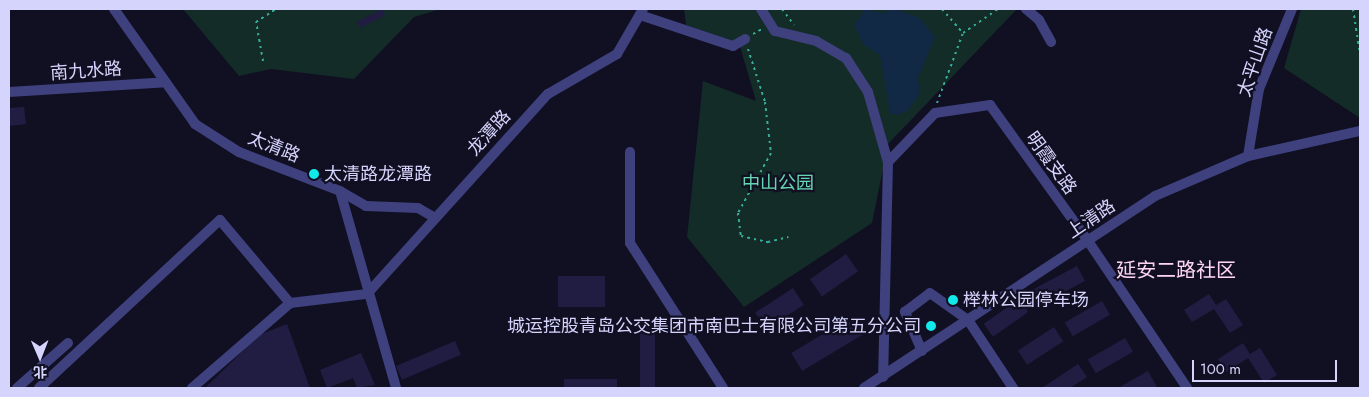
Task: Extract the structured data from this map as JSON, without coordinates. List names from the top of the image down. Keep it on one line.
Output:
{"streets":{"street":["太平山路","南九水路","龙潭路","太清路","明霞支路","上清路"]},"crossings":[["太平山路","上清路"],["南九水路","太清路"],["龙潭路","太清路"],["明霞支路","上清路"]],"districts":["延安二路社区"],"parks":["中山公园"],"places":["太清路龙潭路","榉林公园停车场","城运控股青岛公交集团市南巴士有限公司第五分公司"],"scale_bar":"100 m","north":"bottom"}
